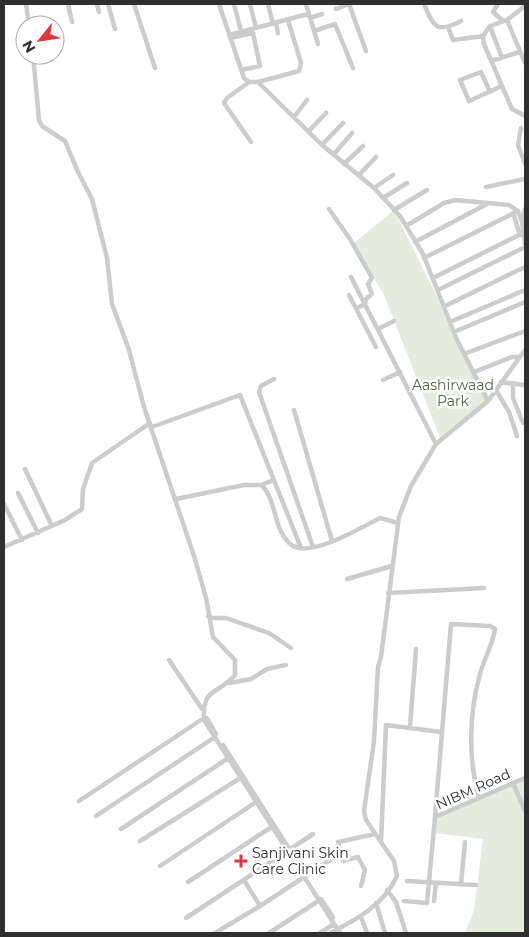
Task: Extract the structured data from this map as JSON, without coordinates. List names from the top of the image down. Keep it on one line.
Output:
{"streets":{"street":["NIBM Road"]},"parks":["Aashirwaad Park"],"places":{"health":["Sanjivani Skin Care Clinic"]},"north":"bottom left"}
